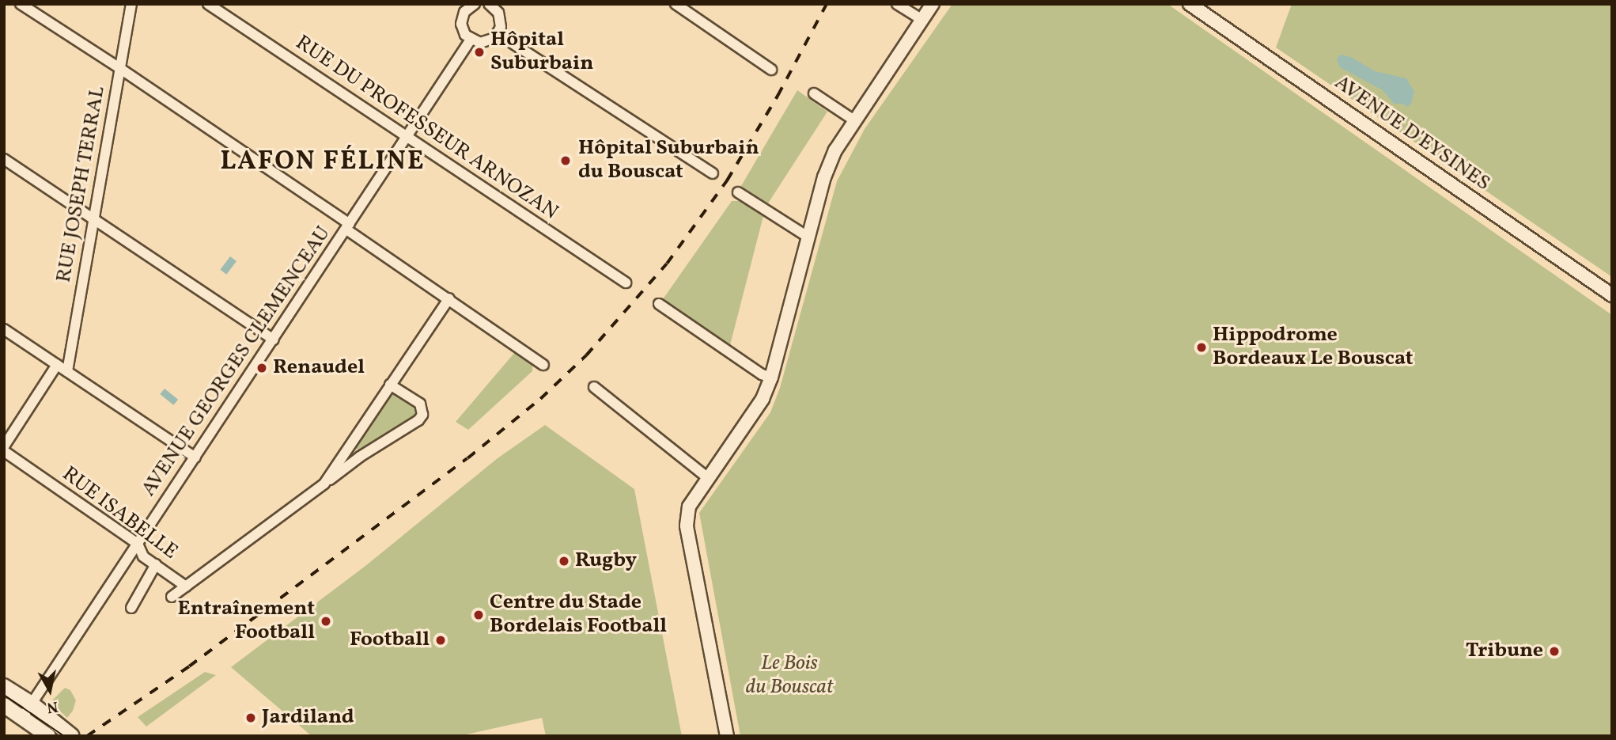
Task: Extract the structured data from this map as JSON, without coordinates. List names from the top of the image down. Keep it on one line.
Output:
{"streets":{"street":["RUE DU PROFESSEUR ARNOZAN","AVENUE D'EYSINES","RUE JOSEPH TERRAL","AVENUE GEORGES CLEMENCEAU","RUE ISABELLE"]},"crossings":[["RUE DU PROFESSEUR ARNOZAN","AVENUE GEORGES CLEMENCEAU"],["AVENUE GEORGES CLEMENCEAU","RUE ISABELLE"]],"districts":["LAFON FÉLINE"],"parks":["Le Bois du Bouscat"],"places":["Hôpital Suburbain","Hôpital Suburbain du Bouscat","Hippodrome Bordeaux Le Bouscat","Renaudel","Rugby","Centre du Stade Bordelais Football","Entraînement Football","Football","Tribune","Jardiland"],"north":"bottom"}
